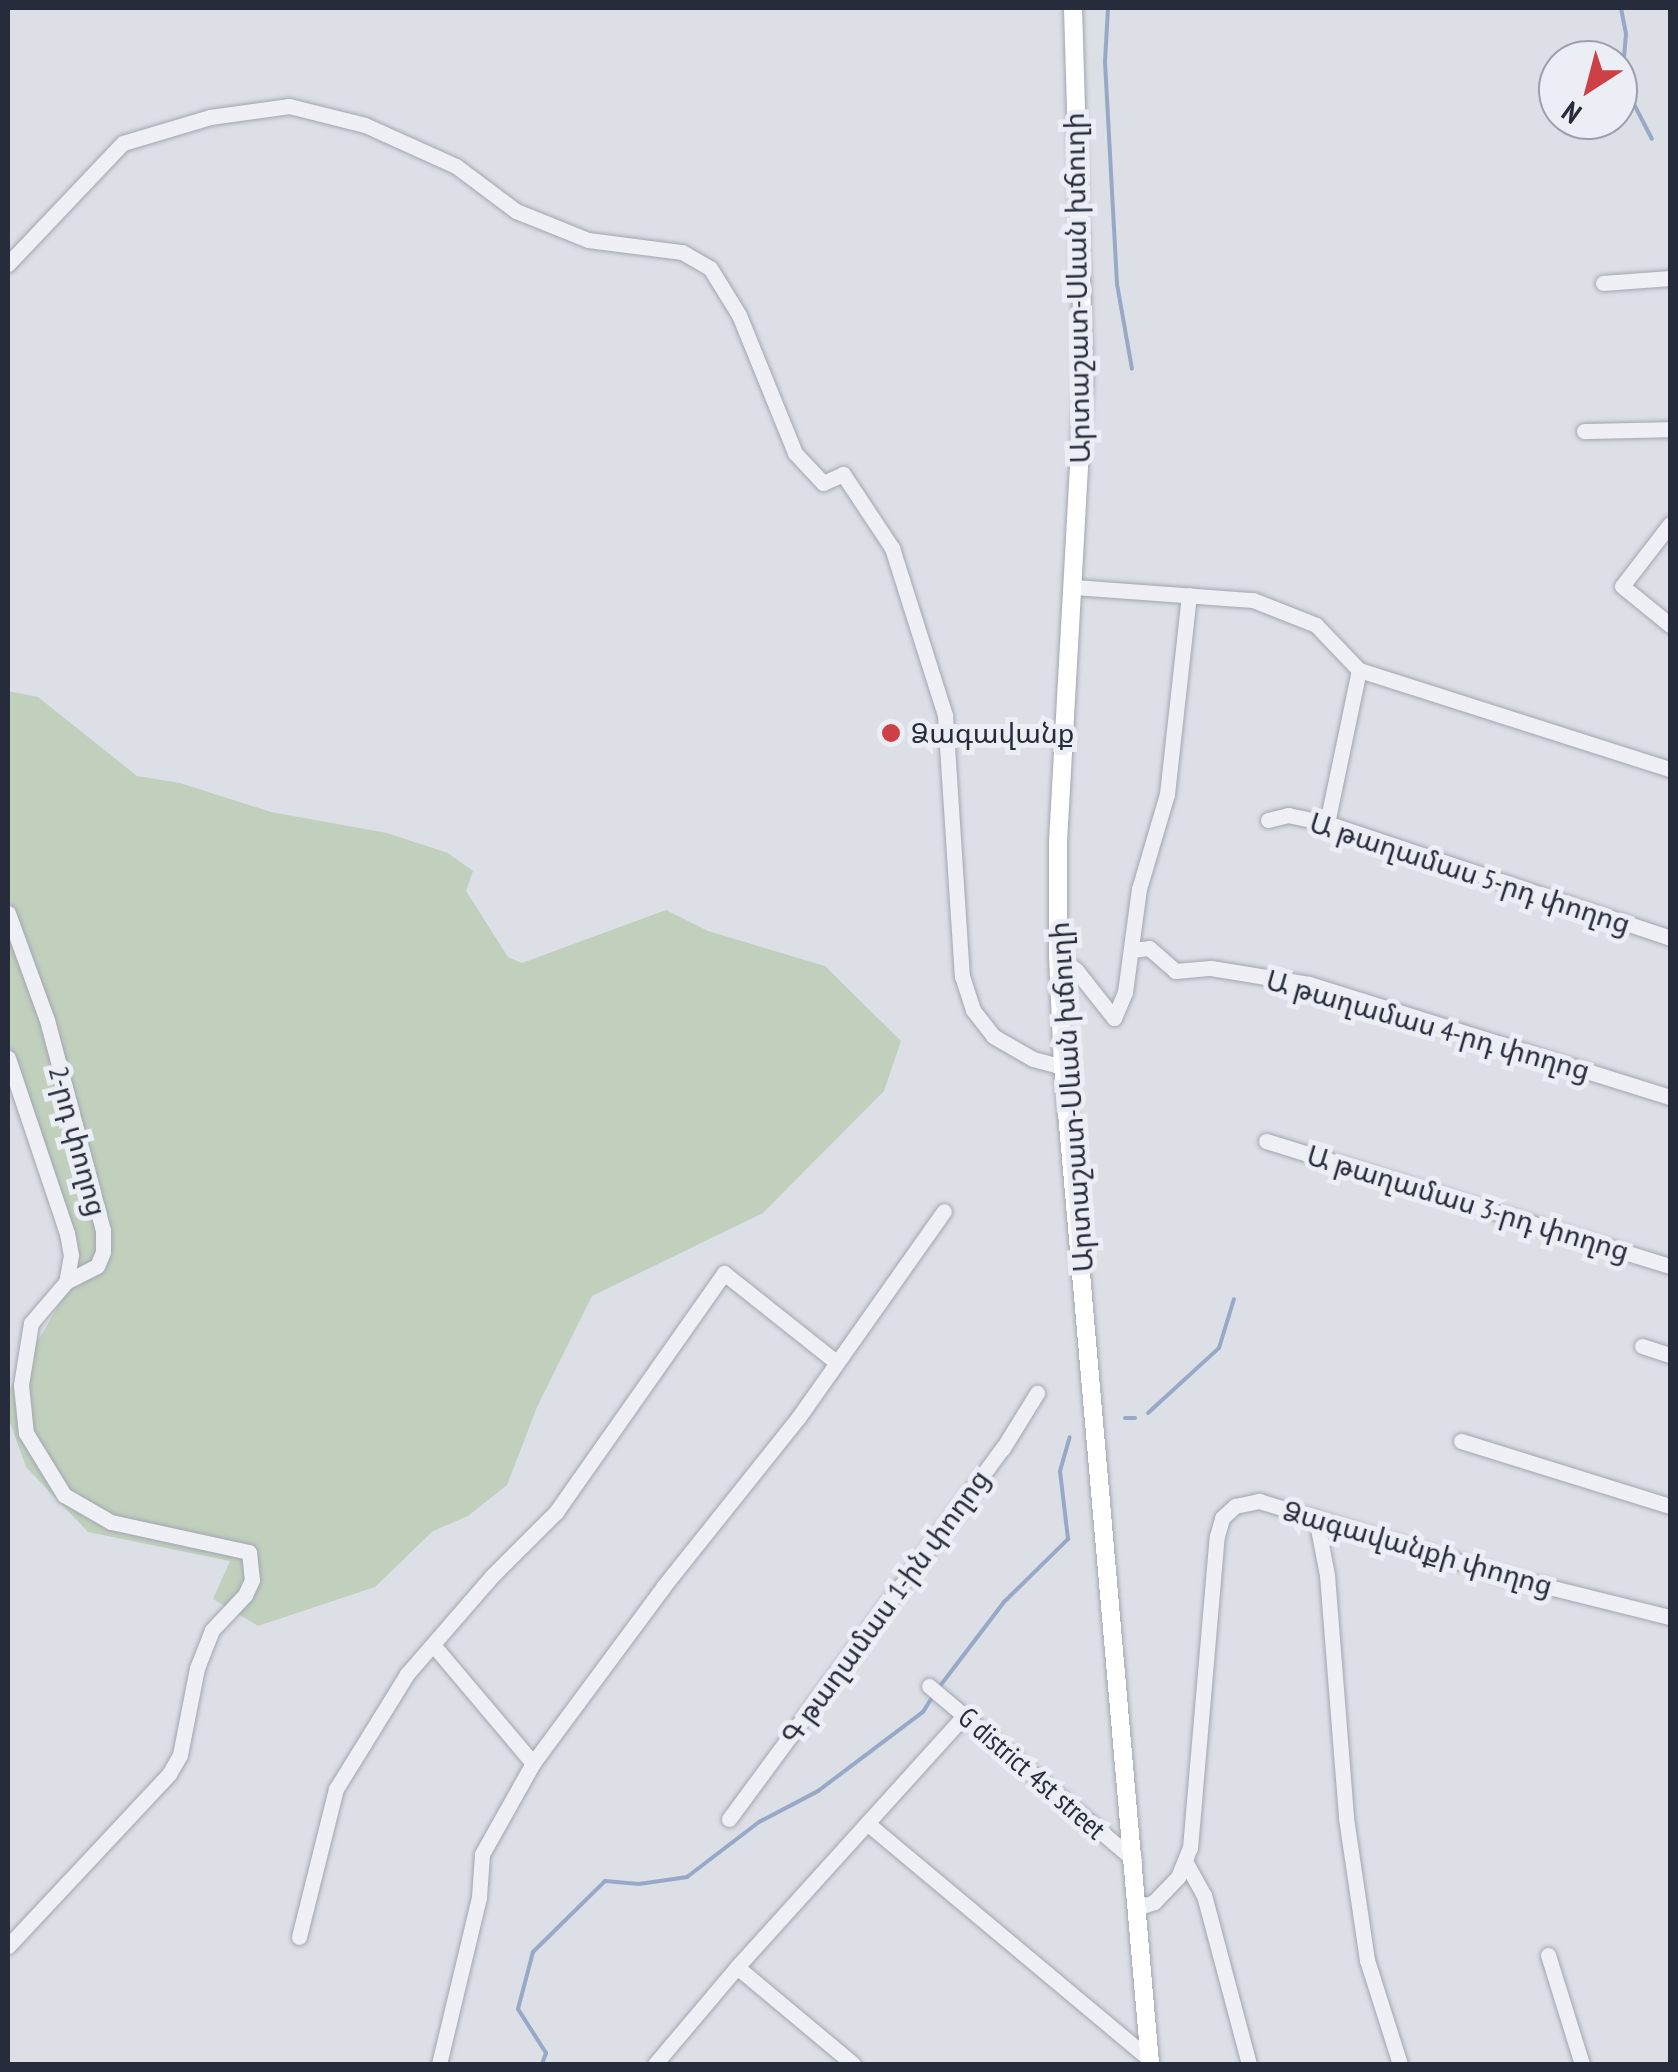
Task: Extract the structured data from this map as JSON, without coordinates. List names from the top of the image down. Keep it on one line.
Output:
{"streets":{"main road":["Արտաշատ-Սևան խճուղի"],"street":["Ա թաղամաս 5-րդ փողոց","Ա թաղամաս 4-րդ փողոց","2-րդ փողոց","Ա թաղամաս 3-րդ փողոց","Ձագավանքի փողոց","Գ թաղամաս 1-ին փողոց","G district 4st street"]},"crossings":[["Արտաշատ-Սևան խճուղի","G district 4st street"]],"places":["Ձագավանք"],"north":"bottom left"}
